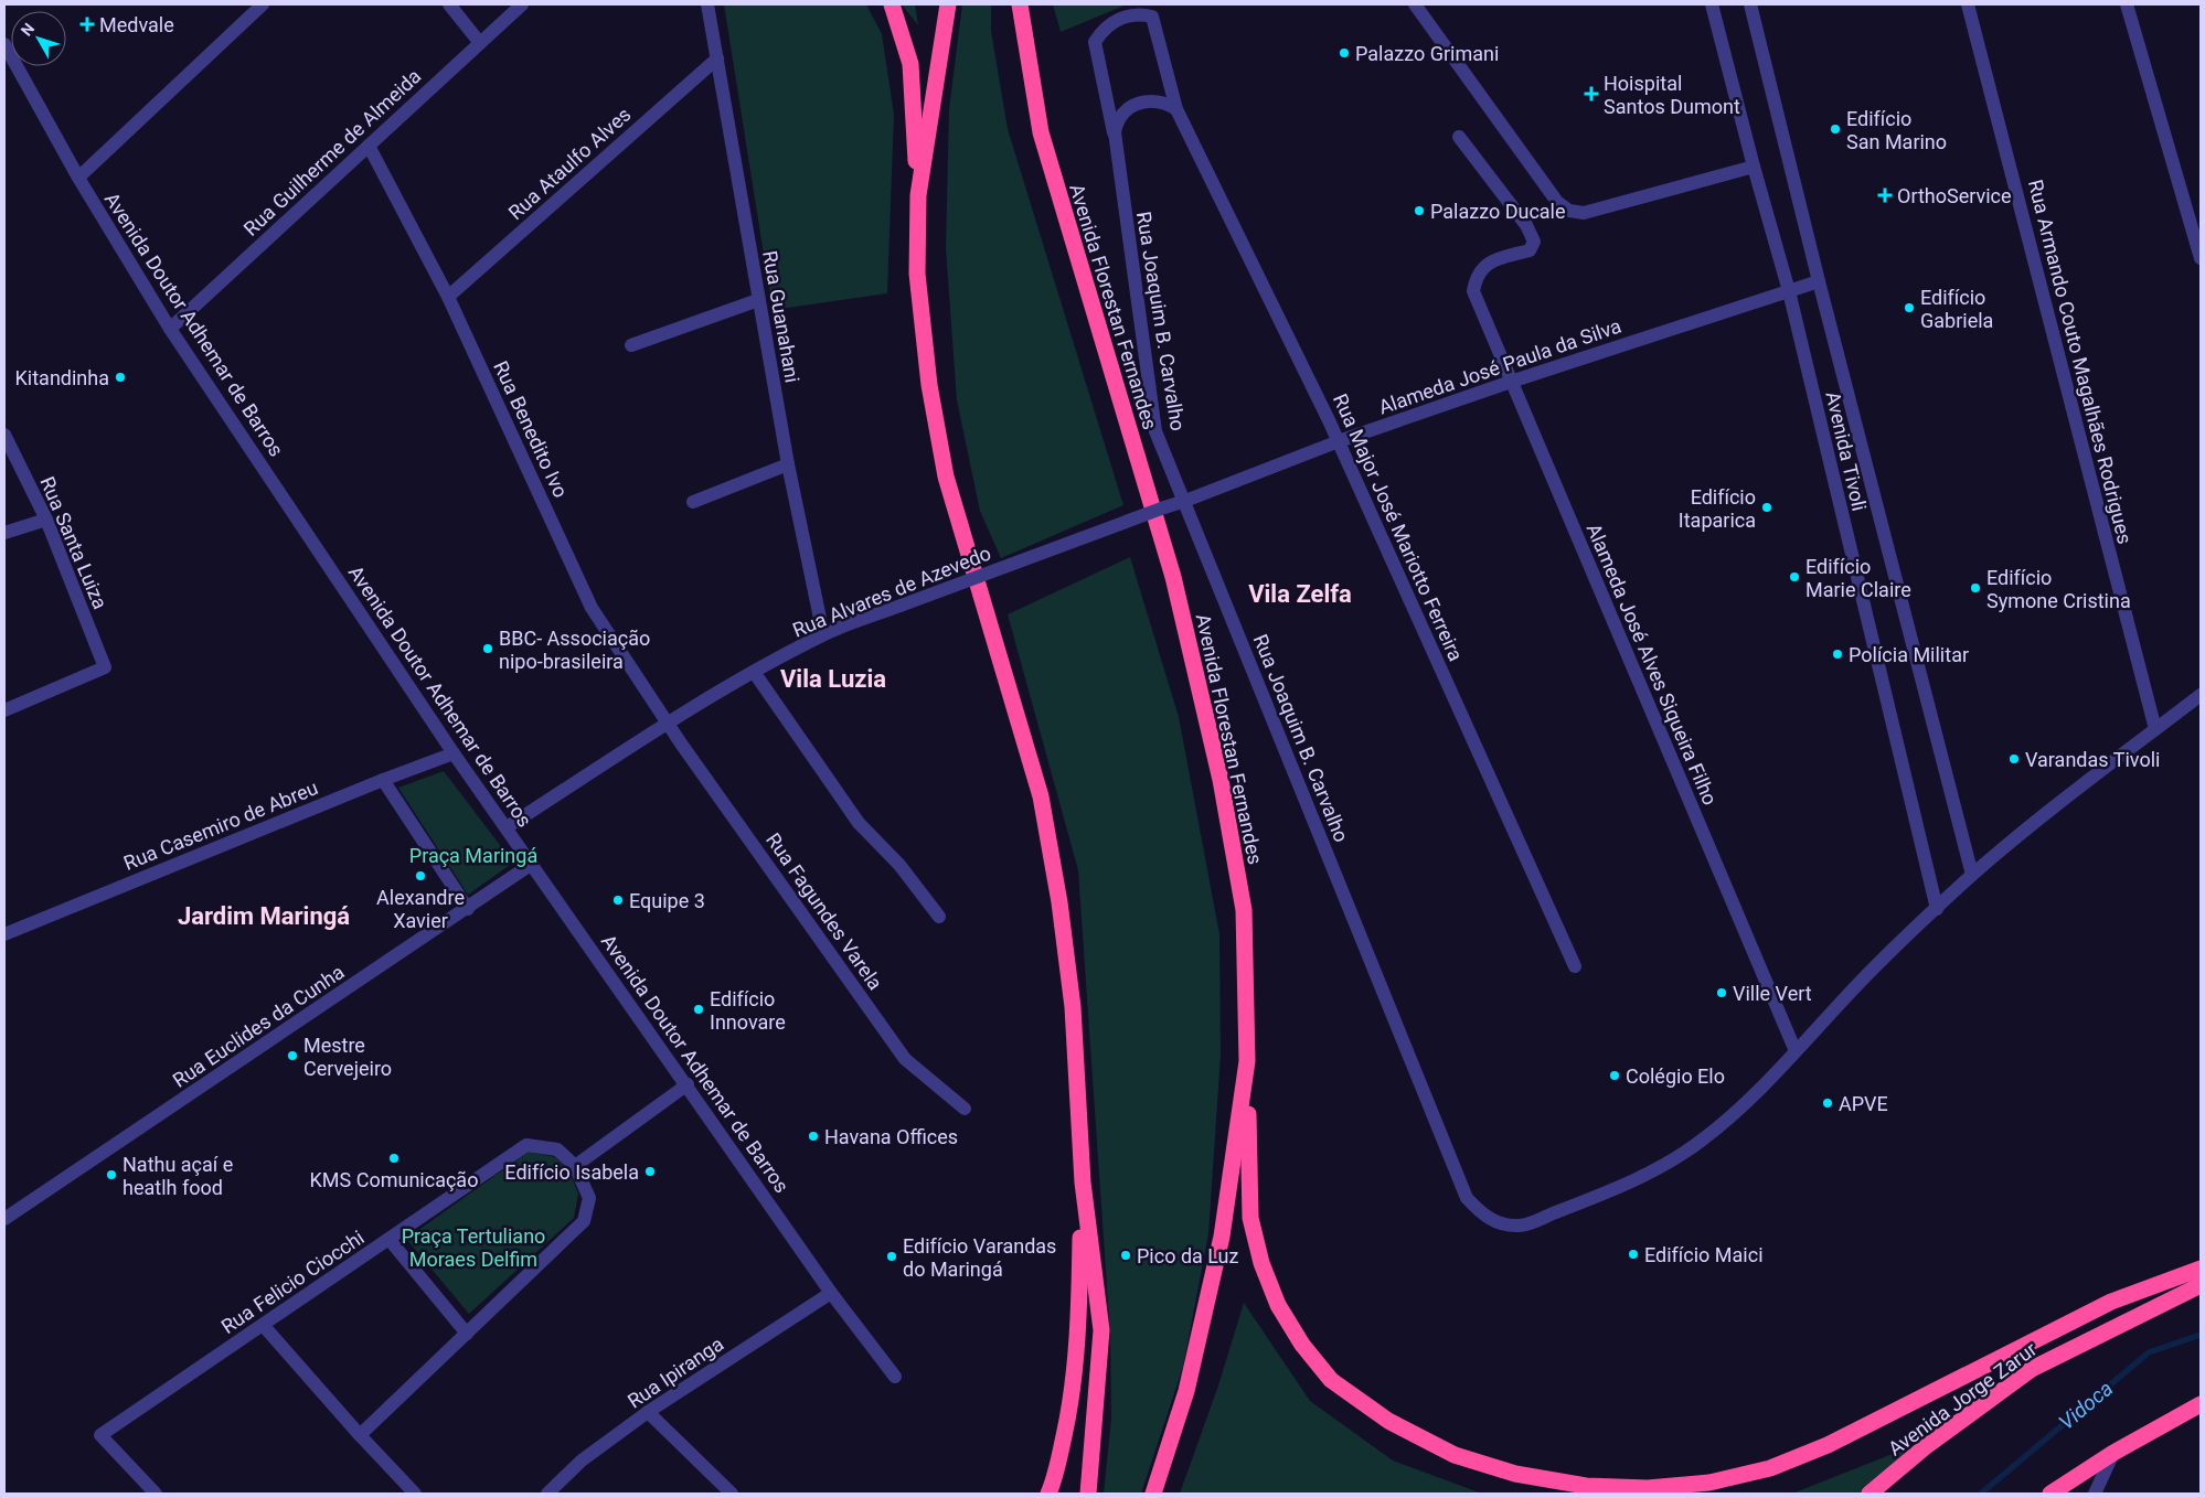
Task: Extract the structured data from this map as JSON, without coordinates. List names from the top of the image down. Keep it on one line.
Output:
{"streets":{"highway":["Avenida Florestan Fernandes","Avenida Jorge Zarur"],"street":["Rua Guilherme de Almeida","Rua Ataulfo Alves","Rua Guanahani","Rua Joaquim B. Carvalho","Avenida Doutor Adhemar de Barros","Rua Armando Couto Magalhães Rodrigues","Alameda José Paula da Silva","Rua Benedito Ivo","Avenida Tivoli","Rua Major José Mariotto Ferreira","Rua Santa Luiza","Rua Alvares de Azevedo","Alameda José Alves Siqueira Filho","Rua Casemiro de Abreu","Rua Fagundes Varela","Rua Euclides da Cunha","Rua Felicio Ciocchi","Rua Ipiranga"]},"crossings":[["Rua Guilherme de Almeida","Avenida Doutor Adhemar de Barros"],["Rua Guilherme de Almeida","Rua Benedito Ivo"],["Rua Ataulfo Alves","Rua Guanahani"],["Rua Ataulfo Alves","Rua Benedito Ivo"],["Rua Guanahani","Rua Alvares de Azevedo"],["Rua Joaquim B. Carvalho","Alameda José Paula da Silva"],["Rua Joaquim B. Carvalho","Rua Major José Mariotto Ferreira"],["Rua Joaquim B. Carvalho","Alameda José Alves Siqueira Filho"],["Avenida Doutor Adhemar de Barros","Rua Alvares de Azevedo"],["Avenida Doutor Adhemar de Barros","Rua Casemiro de Abreu"],["Avenida Doutor Adhemar de Barros","Rua Euclides da Cunha"],["Avenida Doutor Adhemar de Barros","Rua Ipiranga"],["Alameda José Paula da Silva","Avenida Tivoli"],["Alameda José Paula da Silva","Rua Major José Mariotto Ferreira"],["Alameda José Paula da Silva","Rua Alvares de Azevedo"],["Alameda José Paula da Silva","Alameda José Alves Siqueira Filho"],["Rua Benedito Ivo","Rua Alvares de Azevedo"],["Rua Benedito Ivo","Rua Fagundes Varela"],["Rua Alvares de Azevedo","Rua Fagundes Varela"]],"districts":["Vila Zelfa","Vila Luzia","Jardim Maringá"],"water":["Vidoca"],"parks":["Praça Maringá","Praça Tertuliano Moraes Delfim"],"places":{"health":["Medvale","Hoispital Santos Dumont","OrthoService"],"other":["Palazzo Grimani","Edifício San Marino","Palazzo Ducale","Edifício Gabriela","Kitandinha","Edifício Itaparica","Edifício Marie Claire","Edifício Symone Cristina","BBC- Associação nipo-brasileira","Polícia Militar","Varandas Tivoli","Alexandre Xavier","Equipe 3","Ville Vert","Edifício Innovare","Mestre Cervejeiro","Colégio Elo","APVE","Havana Offices","KMS Comunicação","Edifício Isabela","Nathu açaí e heatlh food","Edifício Maici","Pico da Luz","Edifício Varandas do Maringá"]},"north":"top left"}
